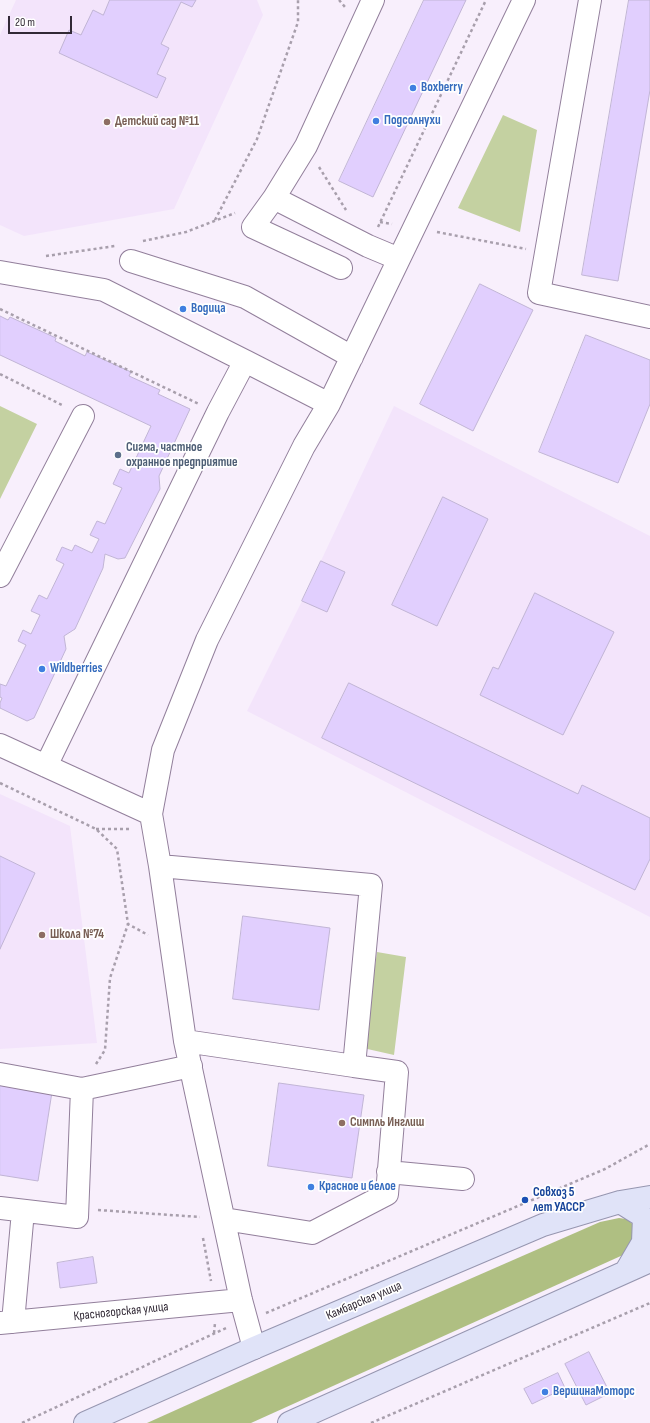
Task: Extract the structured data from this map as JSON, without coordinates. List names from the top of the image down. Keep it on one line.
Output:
{"streets":{"main road":["Камбарская улица"],"street":["Красногорская улица"]},"places":["Boxberry","Подсолнухи","Детский сад №11","Водица","Сигма, частное охранное предприятие","Wildberries","Школа №74","Симпль Инглиш","Красное и белое","Совхоз 5 лет УАССР","ВершинаМоторс"],"scale_bar":"20 m"}
